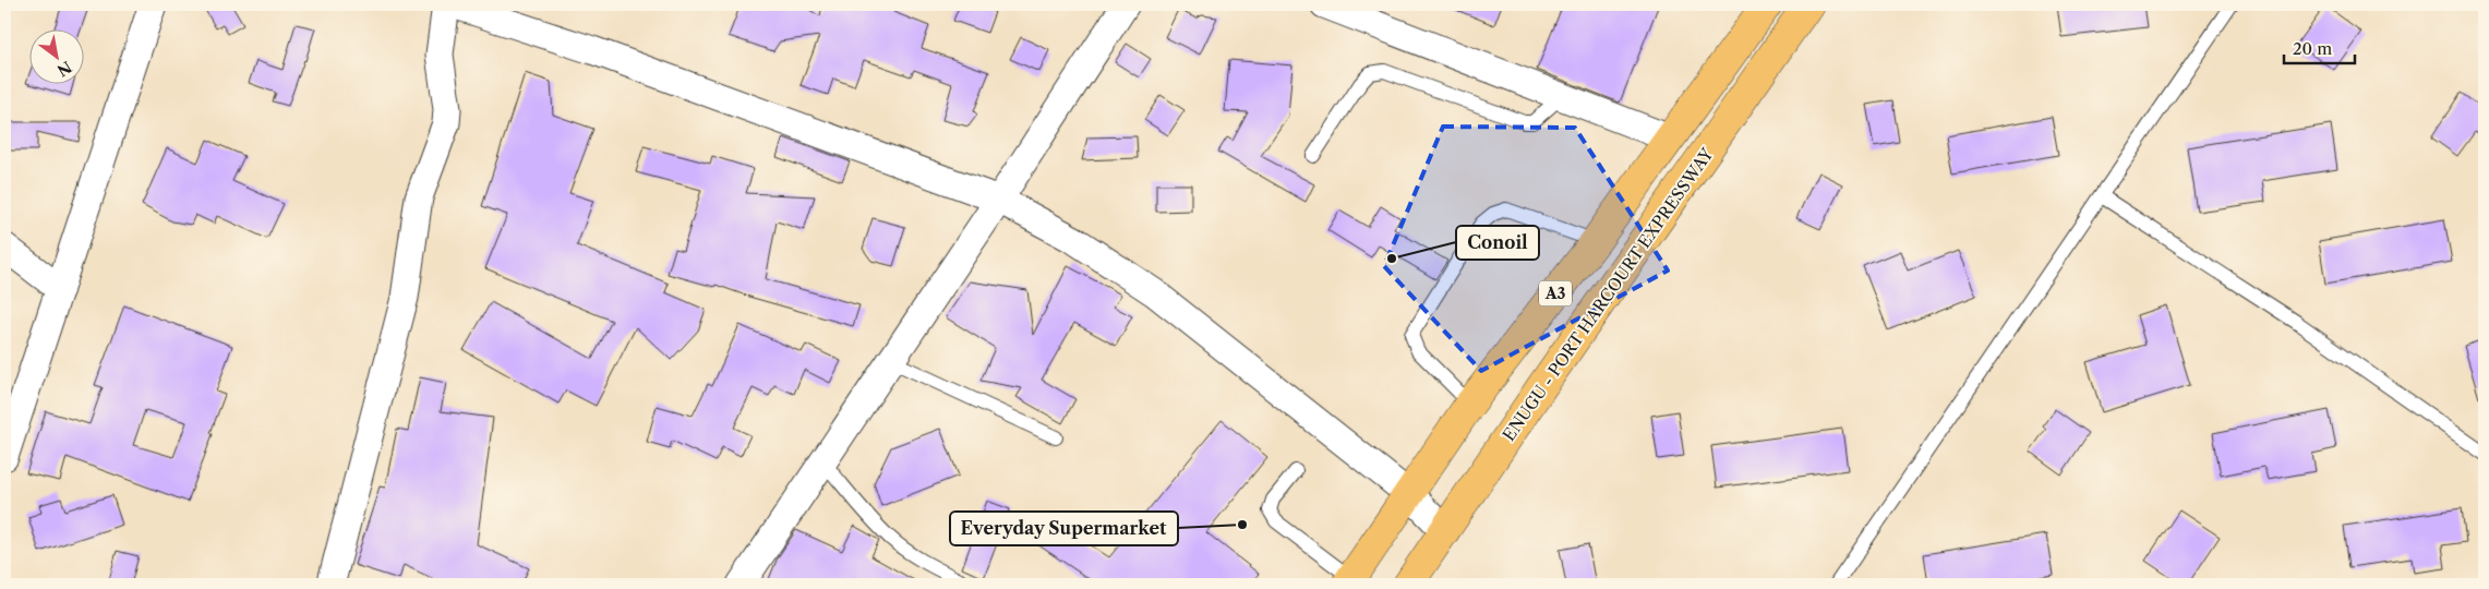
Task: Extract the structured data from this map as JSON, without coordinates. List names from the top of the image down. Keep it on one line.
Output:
{"streets":{"highway":["A3","ENUGU - PORT HARCOURT EXPRESSWAY"]},"places":["Conoil","Everyday Supermarket"],"scale_bar":"20 m","north":"bottom right"}
